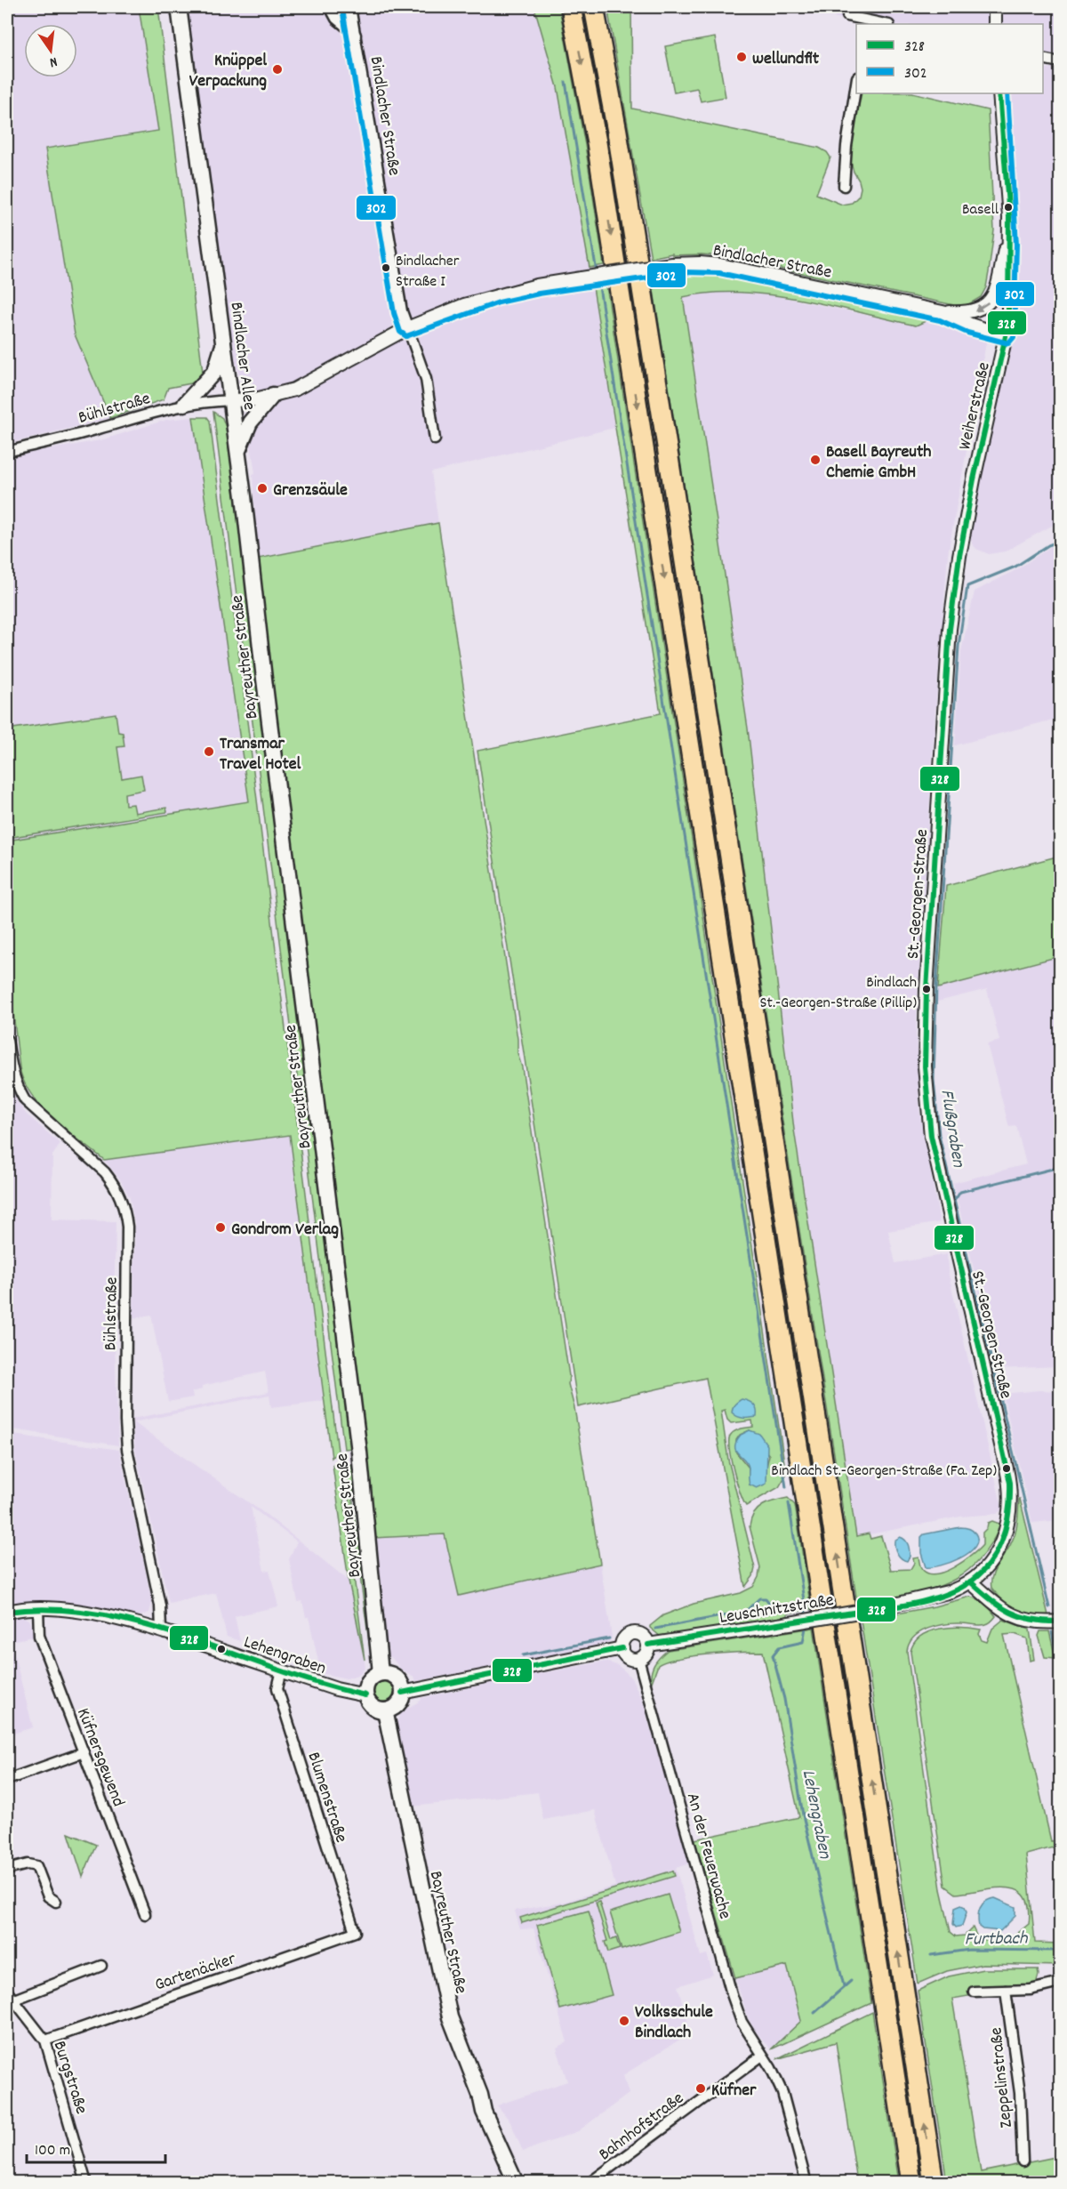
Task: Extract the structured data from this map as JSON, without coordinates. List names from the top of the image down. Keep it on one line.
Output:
{"streets":{"main road":["Bindlacher Allee","Bayreuther Straße"],"street":["Bindlacher Straße","Weiherstraße","Bühlstraße","St.-Georgen-Straße","Leuschnitzstraße","Lehengraben","Küfnersgewend","Blumenstraße","An der Feuerwache","Gartenäcker","Burgstraße","Zeppelinstraße","Bahnhofstraße"]},"crossings":[["Bindlacher Straße","Bindlacher Allee"],["Bindlacher Straße","Weiherstraße"],["Bindlacher Straße","Bühlstraße"],["Bindlacher Allee","Bühlstraße"],["Bindlacher Allee","Bayreuther Straße"],["Weiherstraße","St.-Georgen-Straße"],["Bühlstraße","Lehengraben"],["Bayreuther Straße","Lehengraben"],["St.-Georgen-Straße","Leuschnitzstraße"],["Leuschnitzstraße","An der Feuerwache"],["Lehengraben","Küfnersgewend"],["Lehengraben","Blumenstraße"],["Blumenstraße","Gartenäcker"],["An der Feuerwache","Bahnhofstraße"],["Gartenäcker","Burgstraße"]],"water":["Flußgraben","Lehengraben","Furtbach"],"places":["wellundfit","Knüppel Verpackung","Basell","Bindlacher Straße I","Basell Bayreuth Chemie GmbH","Grenzsäule","Transmar Travel Hotel","Bindlach St.-Georgen-Straße (Pillip)","Gondrom Verlag","Bindlach St.-Georgen-Straße (Fa. Zep)","Volksschule Bindlach","Küfner"],"lines":["transit line 302","transit line 328"],"legend":["328","302"],"scale_bar":"100 m","north":"bottom"}
